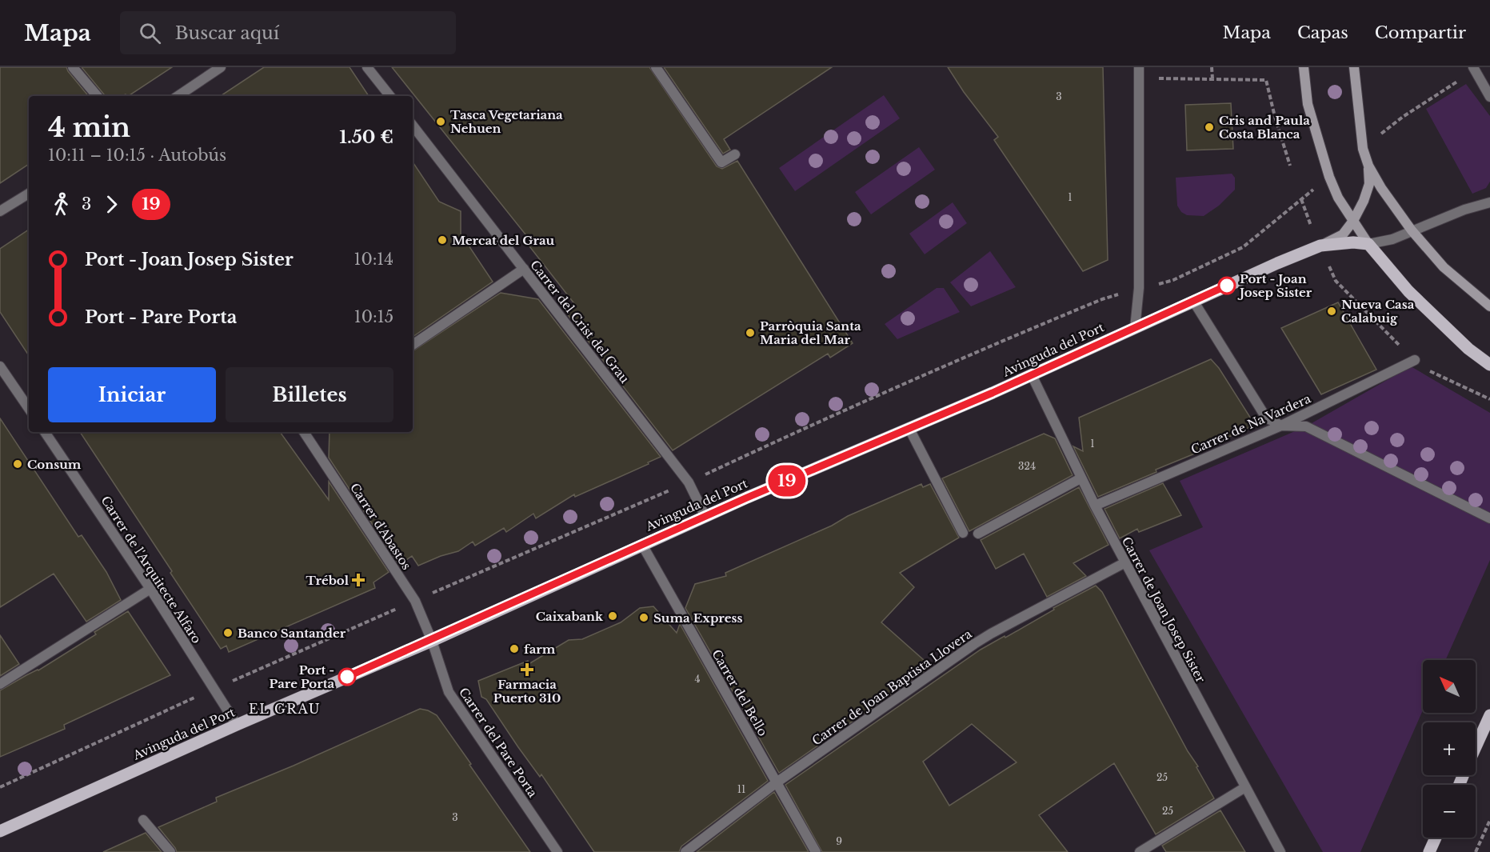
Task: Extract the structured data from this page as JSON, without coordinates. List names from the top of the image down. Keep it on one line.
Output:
{"streets":{"main road":["Avinguda del Port"],"street":["Carrer del Crist del Grau","Carrer de Na Vardera","Carrer d'Abastos","Carrer de l'Arquitecte Alfaro","Carrer de Joan Josep Sister","Carrer de Joan Baptista Llovera","Carrer del Bello","Carrer del Pare Porta"]},"crossings":[["Carrer del Crist del Grau","Avinguda del Port"],["Avinguda del Port","Carrer d'Abastos"],["Avinguda del Port","Carrer de l'Arquitecte Alfaro"],["Avinguda del Port","Carrer de Joan Josep Sister"],["Avinguda del Port","Carrer del Bello"],["Avinguda del Port","Carrer del Pare Porta"],["Carrer de Na Vardera","Carrer de Joan Josep Sister"],["Carrer d'Abastos","Carrer del Pare Porta"],["Carrer de Joan Josep Sister","Carrer de Joan Baptista Llovera"],["Carrer de Joan Baptista Llovera","Carrer del Bello"]],"districts":["EL GRAU"],"places":{"other":["Tasca Vegetariana Nehuen","Cris and Paula Costa Blanca","Mercat del Grau","Port - Joan Josep Sister","Nueva Casa Calabuig","Parròquia Santa Maria del Mar","Consum","Caixabank","Suma Express","Banco Santander","farm","Port - Pare Porta"],"health":["Trébol","Farmacia Puerto 310"]},"lines":["bus line 19"],"house_numbers":["3","1","1","324","4","25","11","25","3","9"],"north":"top left","page":{"header":"Mapa","search":"Buscar aquí","nav":["Mapa","Capas","Compartir"],"on_map":"19","heading":["4 min","10:11 – 10:15 · Autobús","1.50 €"],"legs":["3","19"],"list":[{"name":"Port - Joan Josep Sister","value":"10:14"},{"name":"Port - Pare Porta","value":"10:15"}],"buttons":["Iniciar","Billetes"],"map_buttons":["+","−"]}}
